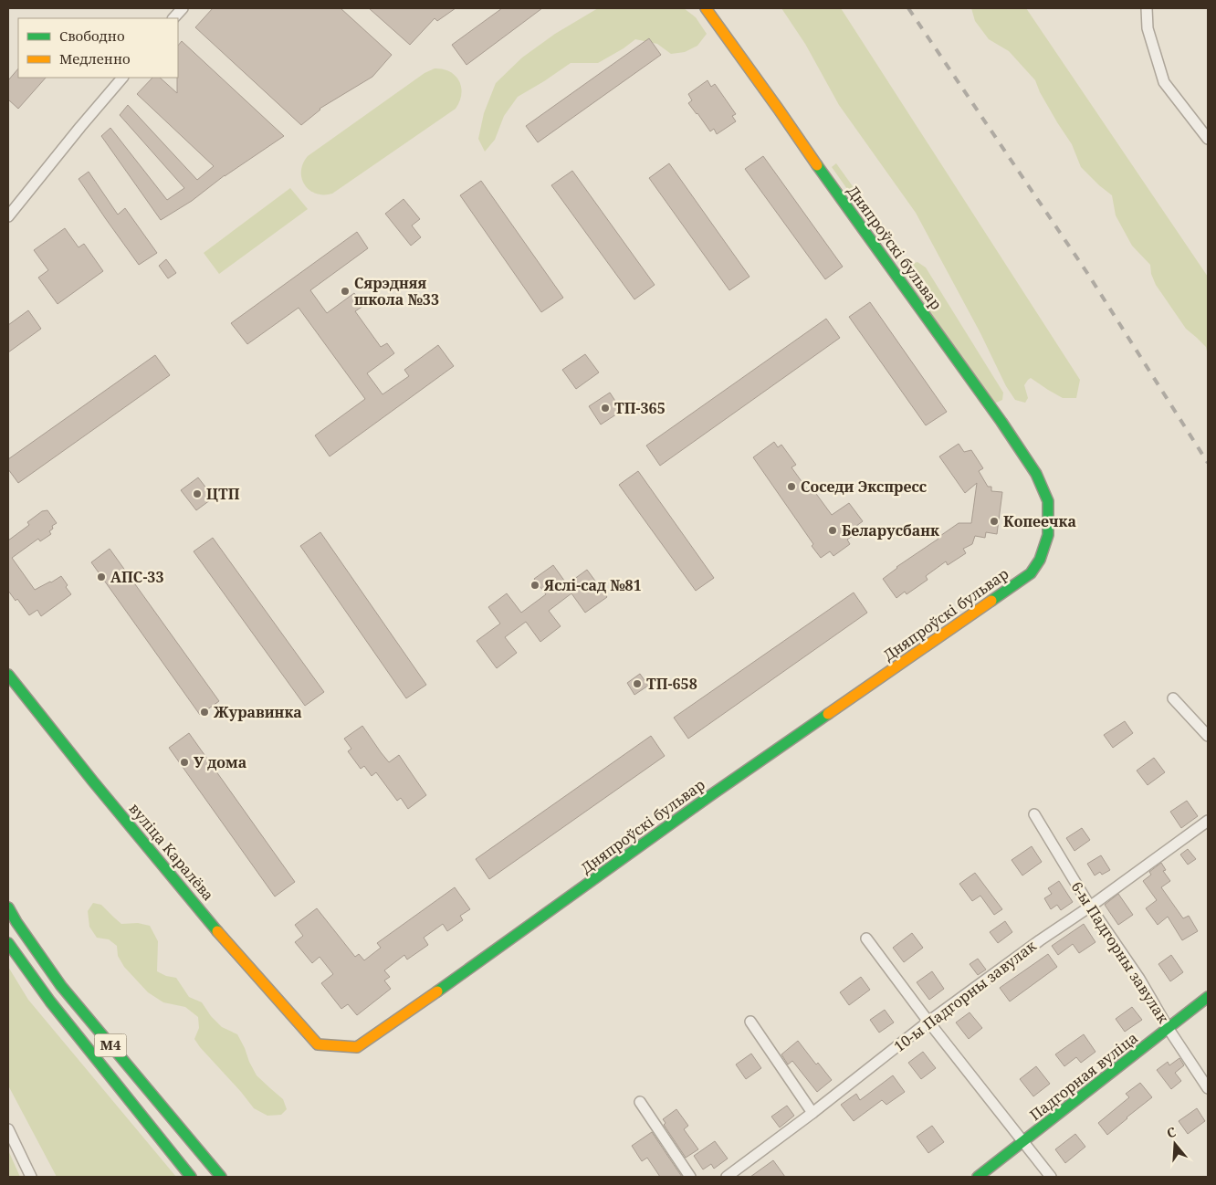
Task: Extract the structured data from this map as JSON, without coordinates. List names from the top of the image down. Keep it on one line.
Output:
{"streets":{"street":["Дняпроўскі бульвар","вуліца Каралёва","6-ы Падгорны завулак","10-ы Падгорны завулак","М4","Падгорная вуліца"]},"crossings":[["Дняпроўскі бульвар","вуліца Каралёва"],["6-ы Падгорны завулак","10-ы Падгорны завулак"],["6-ы Падгорны завулак","Падгорная вуліца"]],"places":["Сярэдняя школа №33","ТП-365","Соседи Экспресс","ЦТП","Копеечка","Беларусбанк","АПС-33","Яслі-сад №81","ТП-658","Журавинка","У дома"],"legend":["Свободно","Медленно"],"north":"top"}
